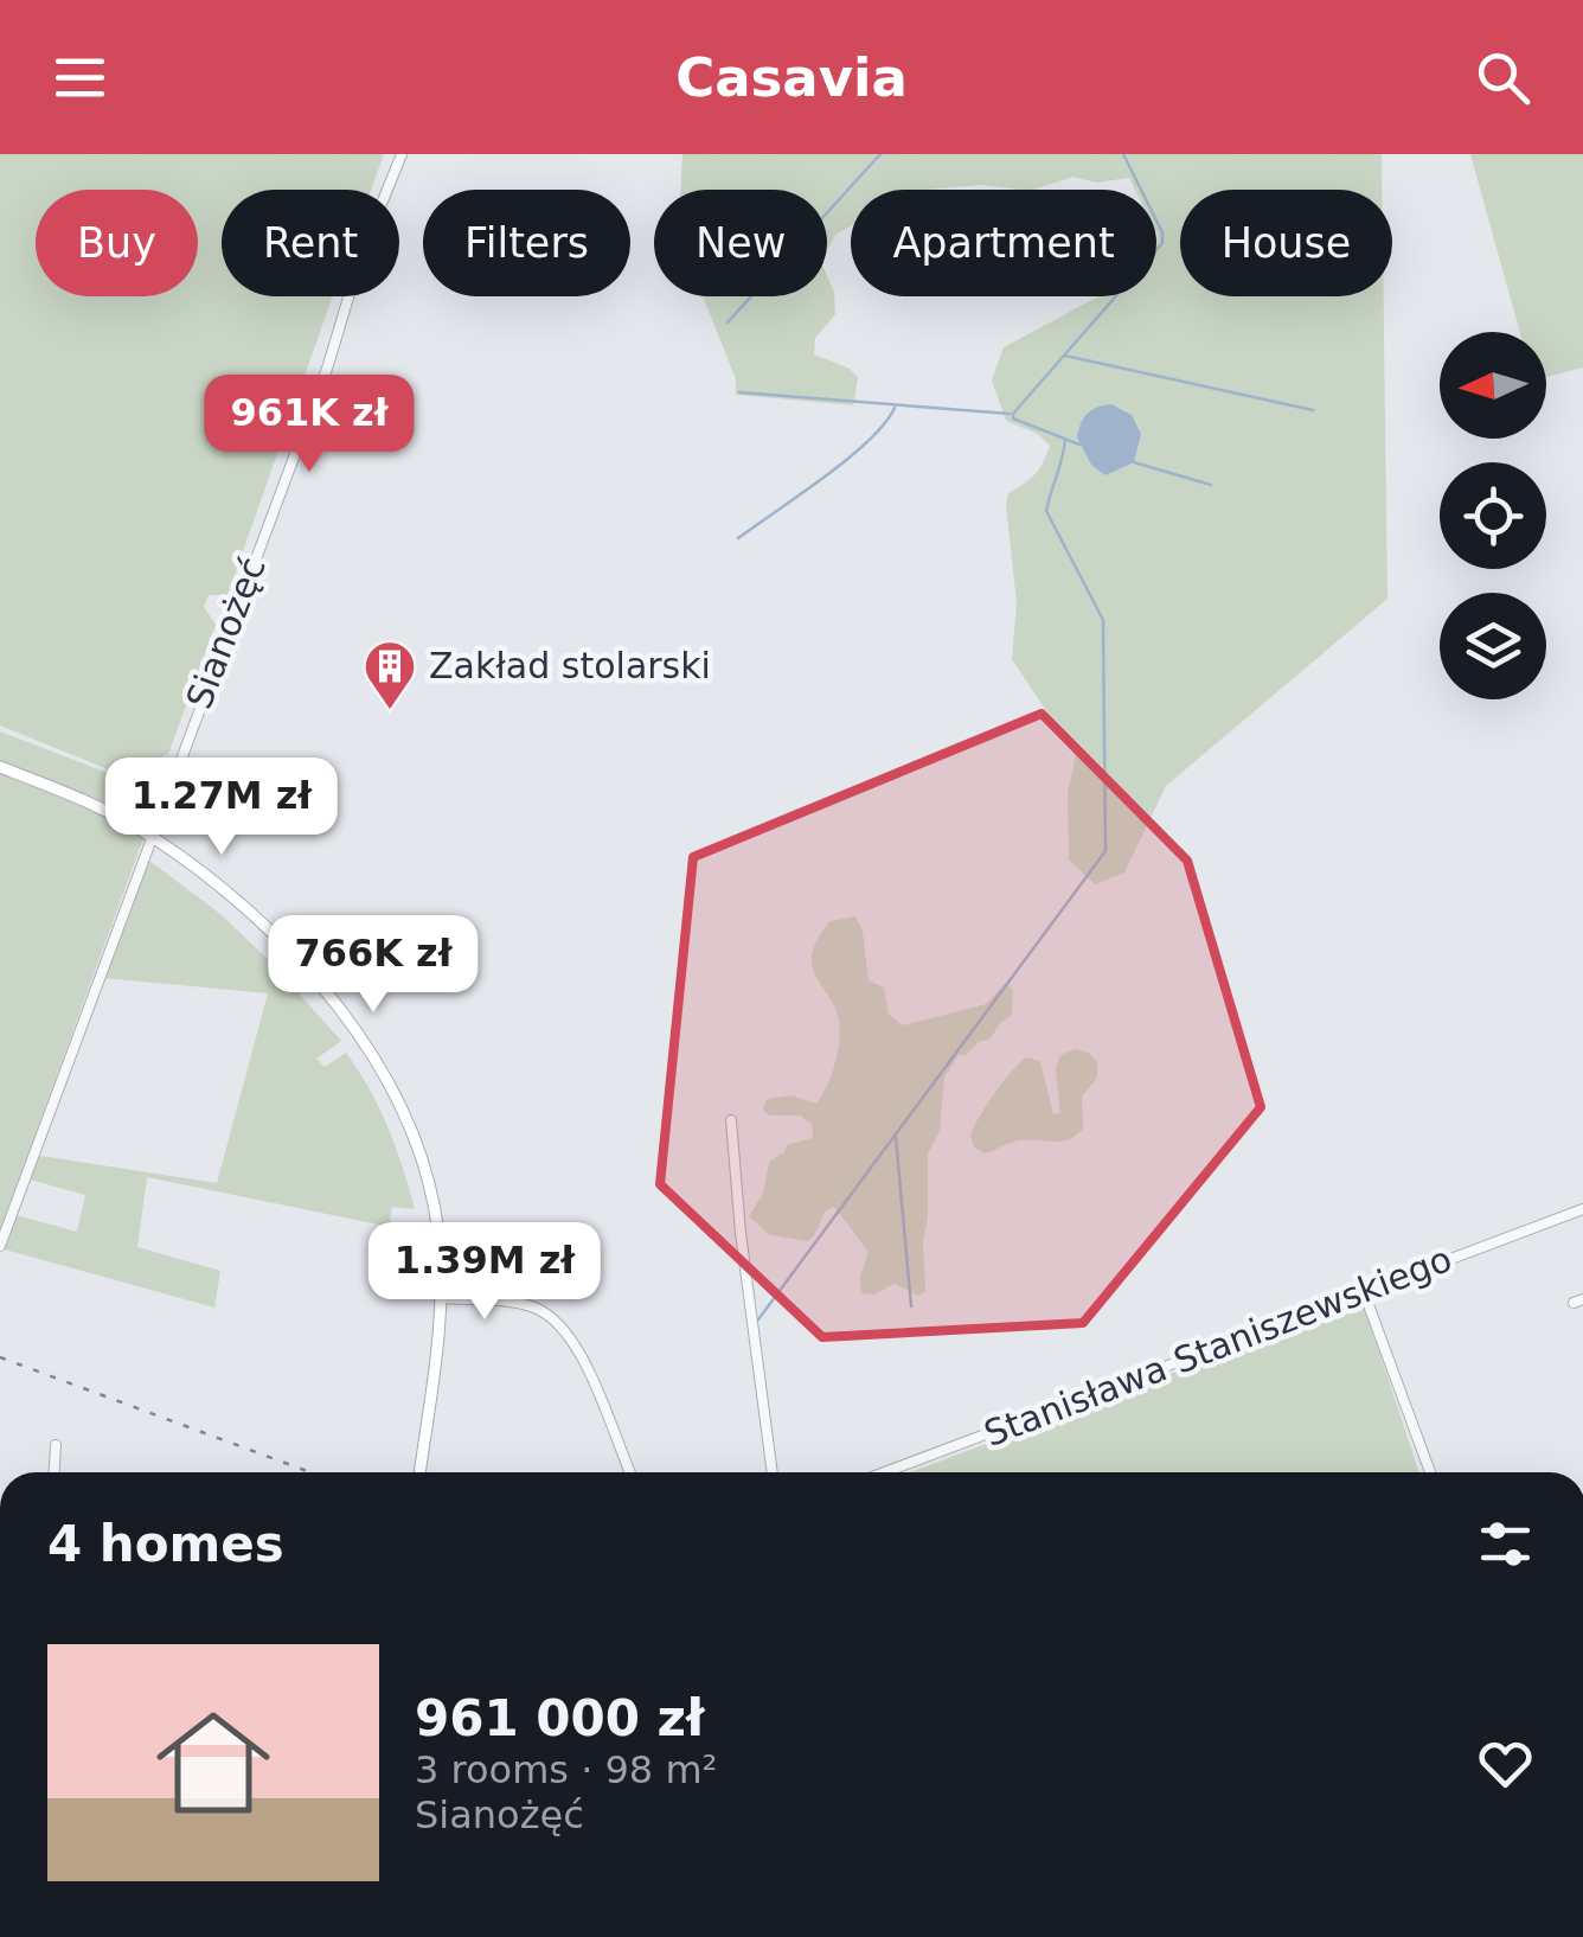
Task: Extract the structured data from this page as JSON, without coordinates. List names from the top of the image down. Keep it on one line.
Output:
{"streets":{"street":["Sianożęć","Stanisława Staniszewskiego"]},"places":{"building":["Zakład stolarski"]},"north":"left","page":{"header":"Casavia","chip":["Buy","Rent","Filters","New","Apartment","House"],"price":["961K zł","1.27M zł","766K zł","1.39M zł"],"heading":"4 homes","list":[{"name":"961 000 zł","note":"3 rooms · 98 m² · Sianożęć"}]}}
